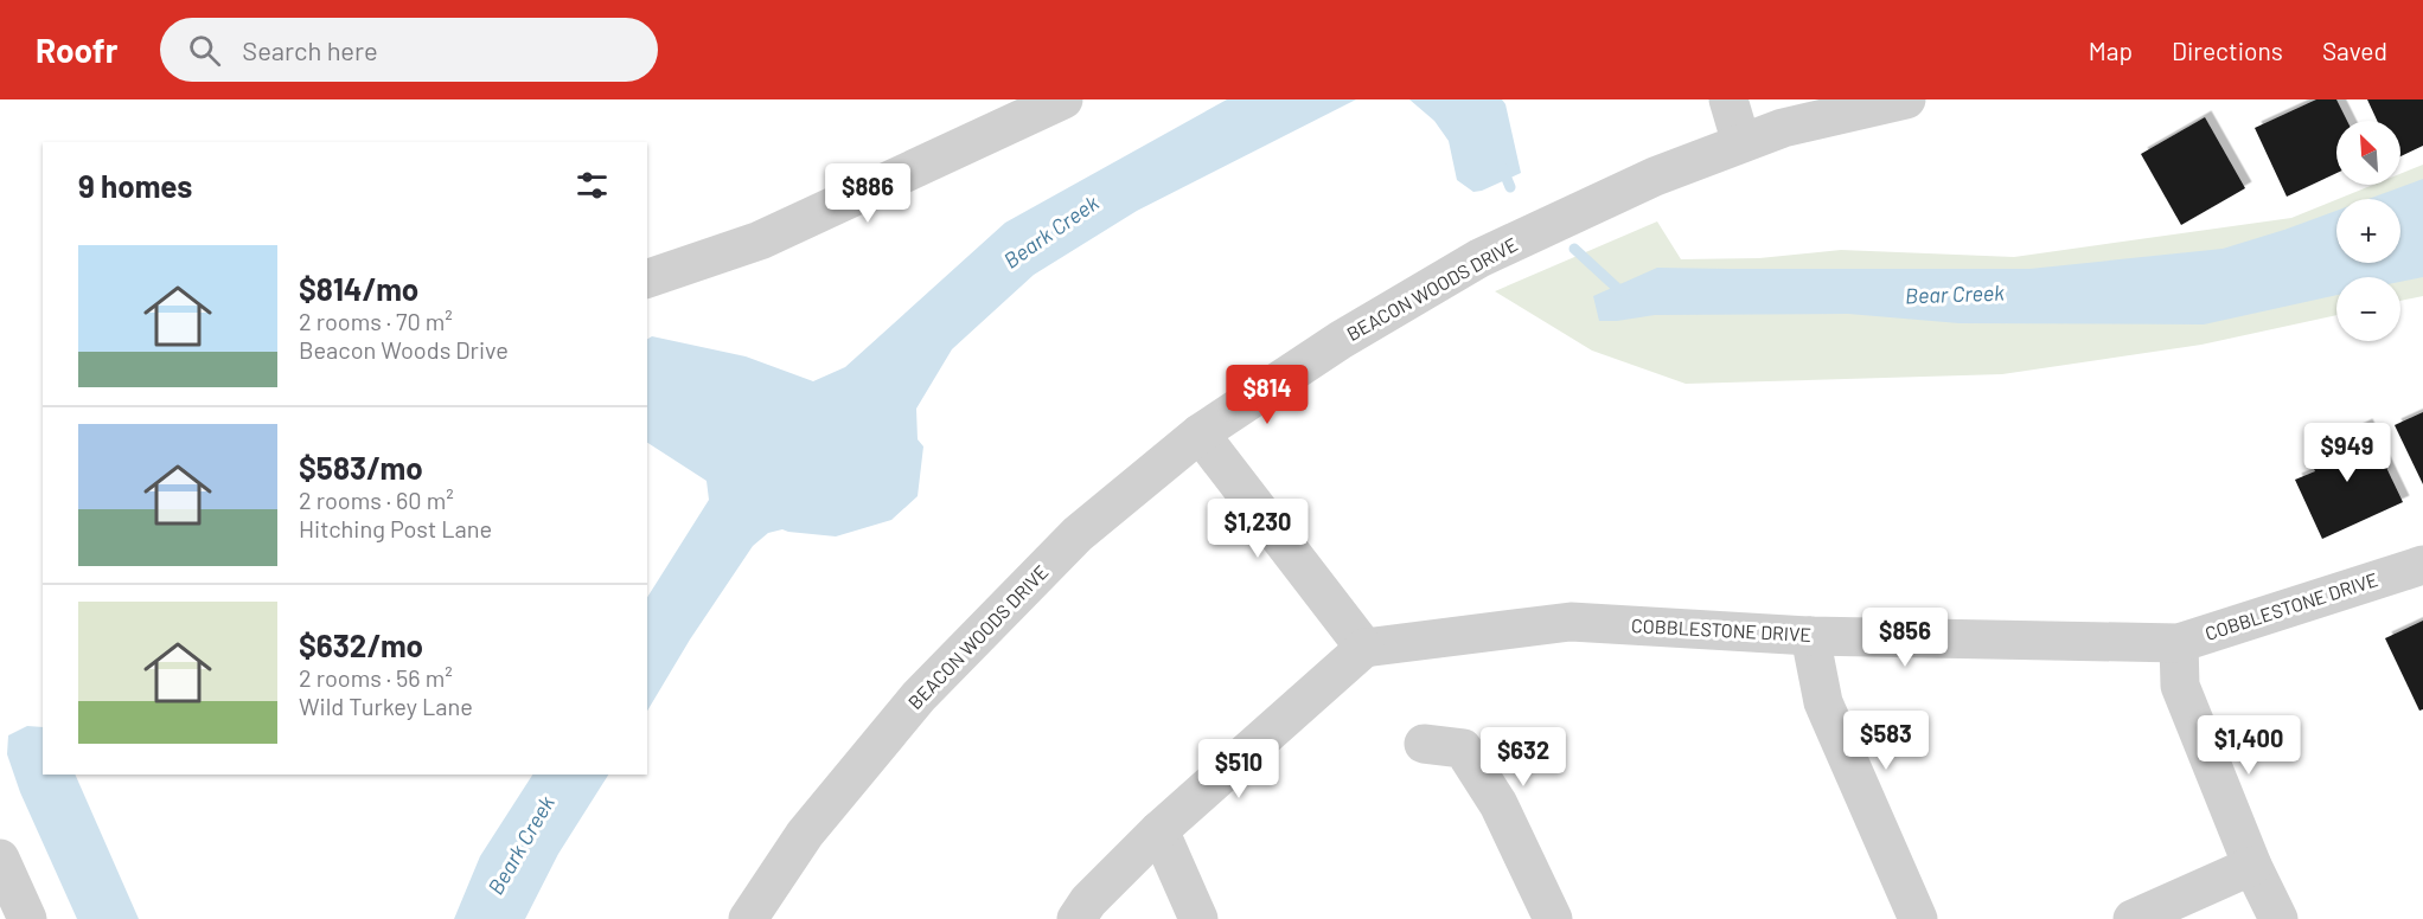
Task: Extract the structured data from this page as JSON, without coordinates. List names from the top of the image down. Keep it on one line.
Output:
{"streets":{"street":["BEACON WOODS DRIVE","COBBLESTONE DRIVE"]},"water":["Beark Creek","Bear Creek"],"north":"top left","page":{"header":"Roofr","search":"Search here","nav":["Map","Directions","Saved"],"map_buttons":["+","−"],"heading":"9 homes","price":["$886","$814","$949","$1,230","$856","$583","$1,400","$632","$510"],"list":[{"name":"$814/mo","note":"2 rooms · 70 m² · Beacon Woods Drive"},{"name":"$583/mo","note":"2 rooms · 60 m² · Hitching Post Lane"},{"name":"$632/mo","note":"2 rooms · 56 m² · Wild Turkey Lane"}]}}
